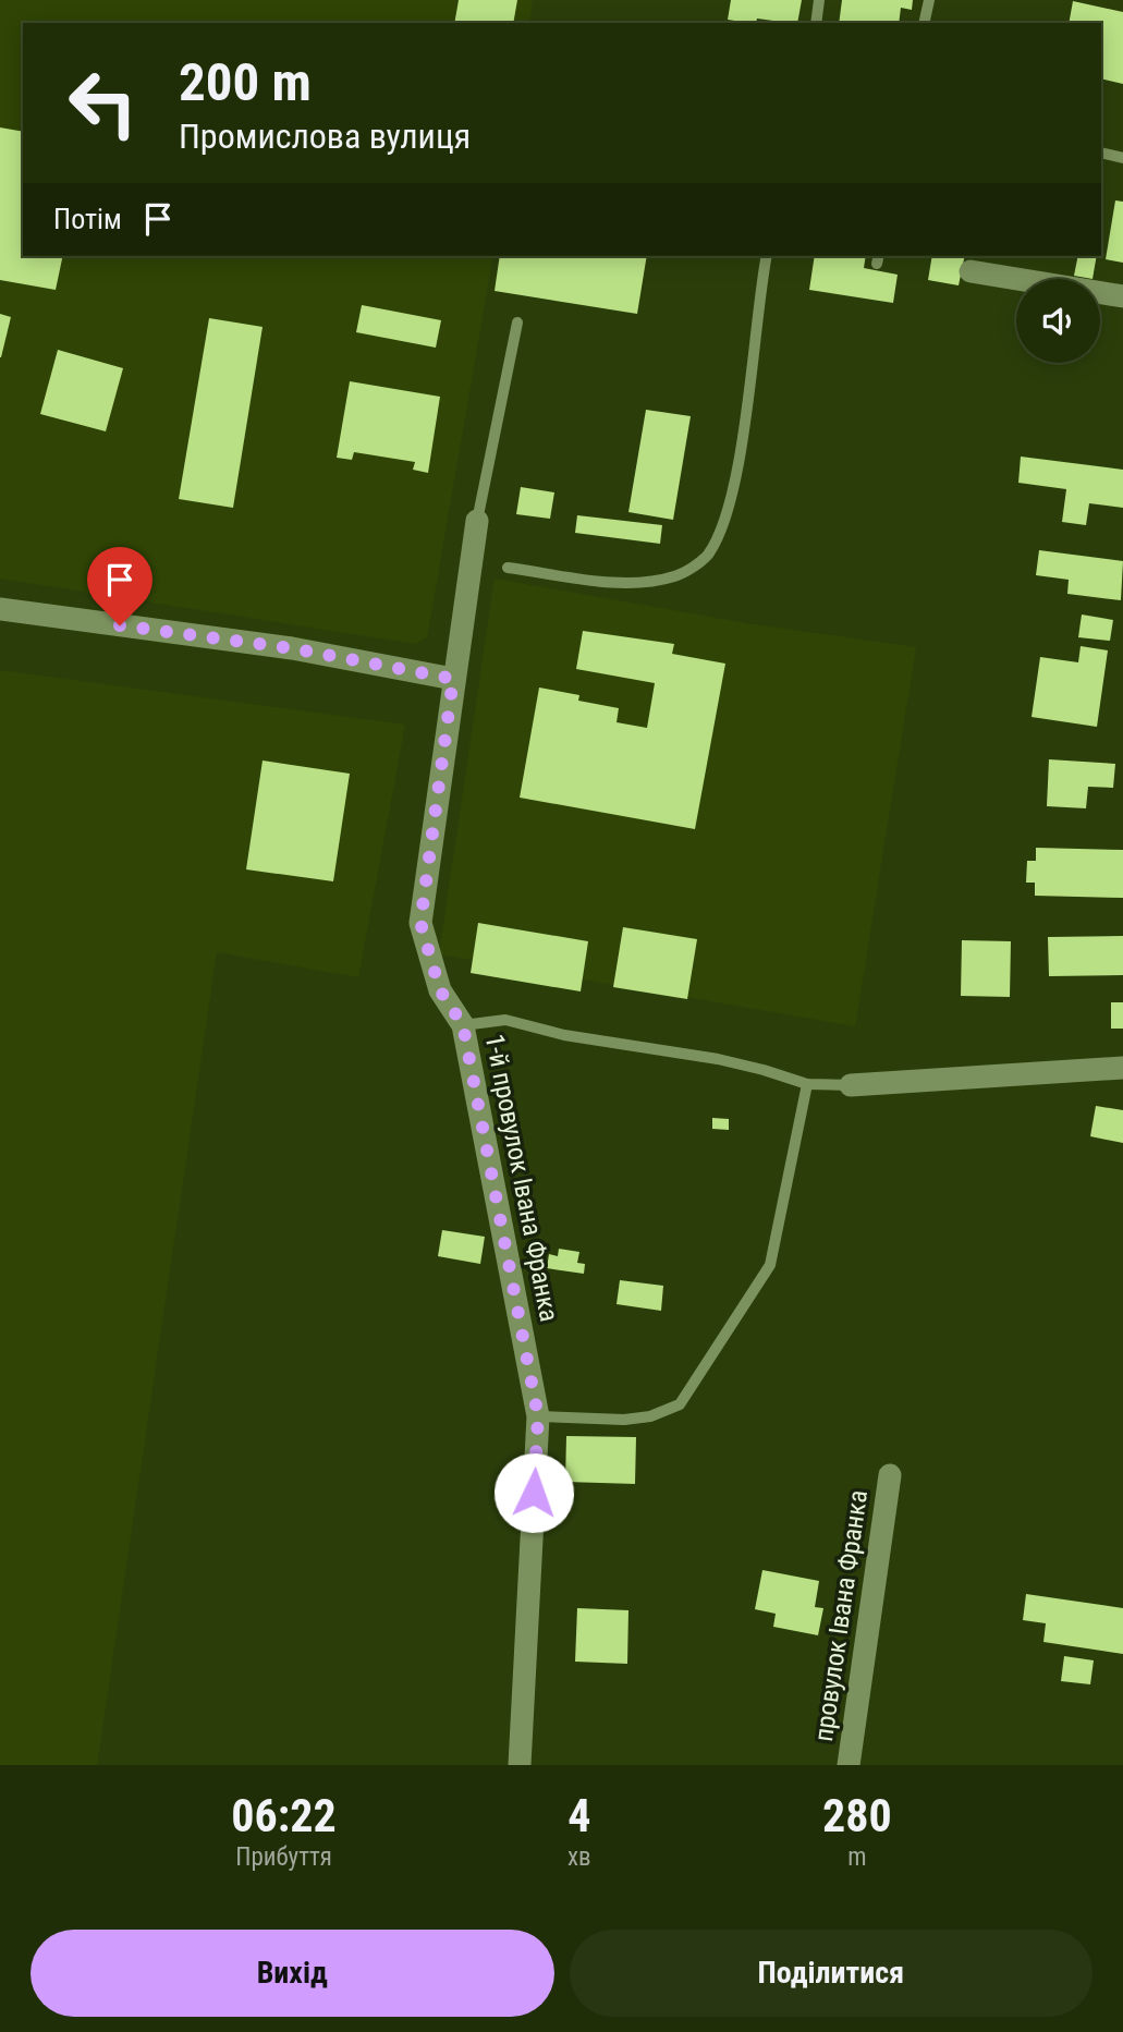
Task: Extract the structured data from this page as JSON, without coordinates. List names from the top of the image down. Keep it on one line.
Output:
{"streets":{"street":["1-й провулок Івана Франка","провулок Івана Франка"]},"page":{"turn":["200 m","Промислова вулиця"],"then":"Потім","eta":["06:22","Прибуття","4","хв","280","m"],"buttons":["Вихід","Поділитися"]}}
